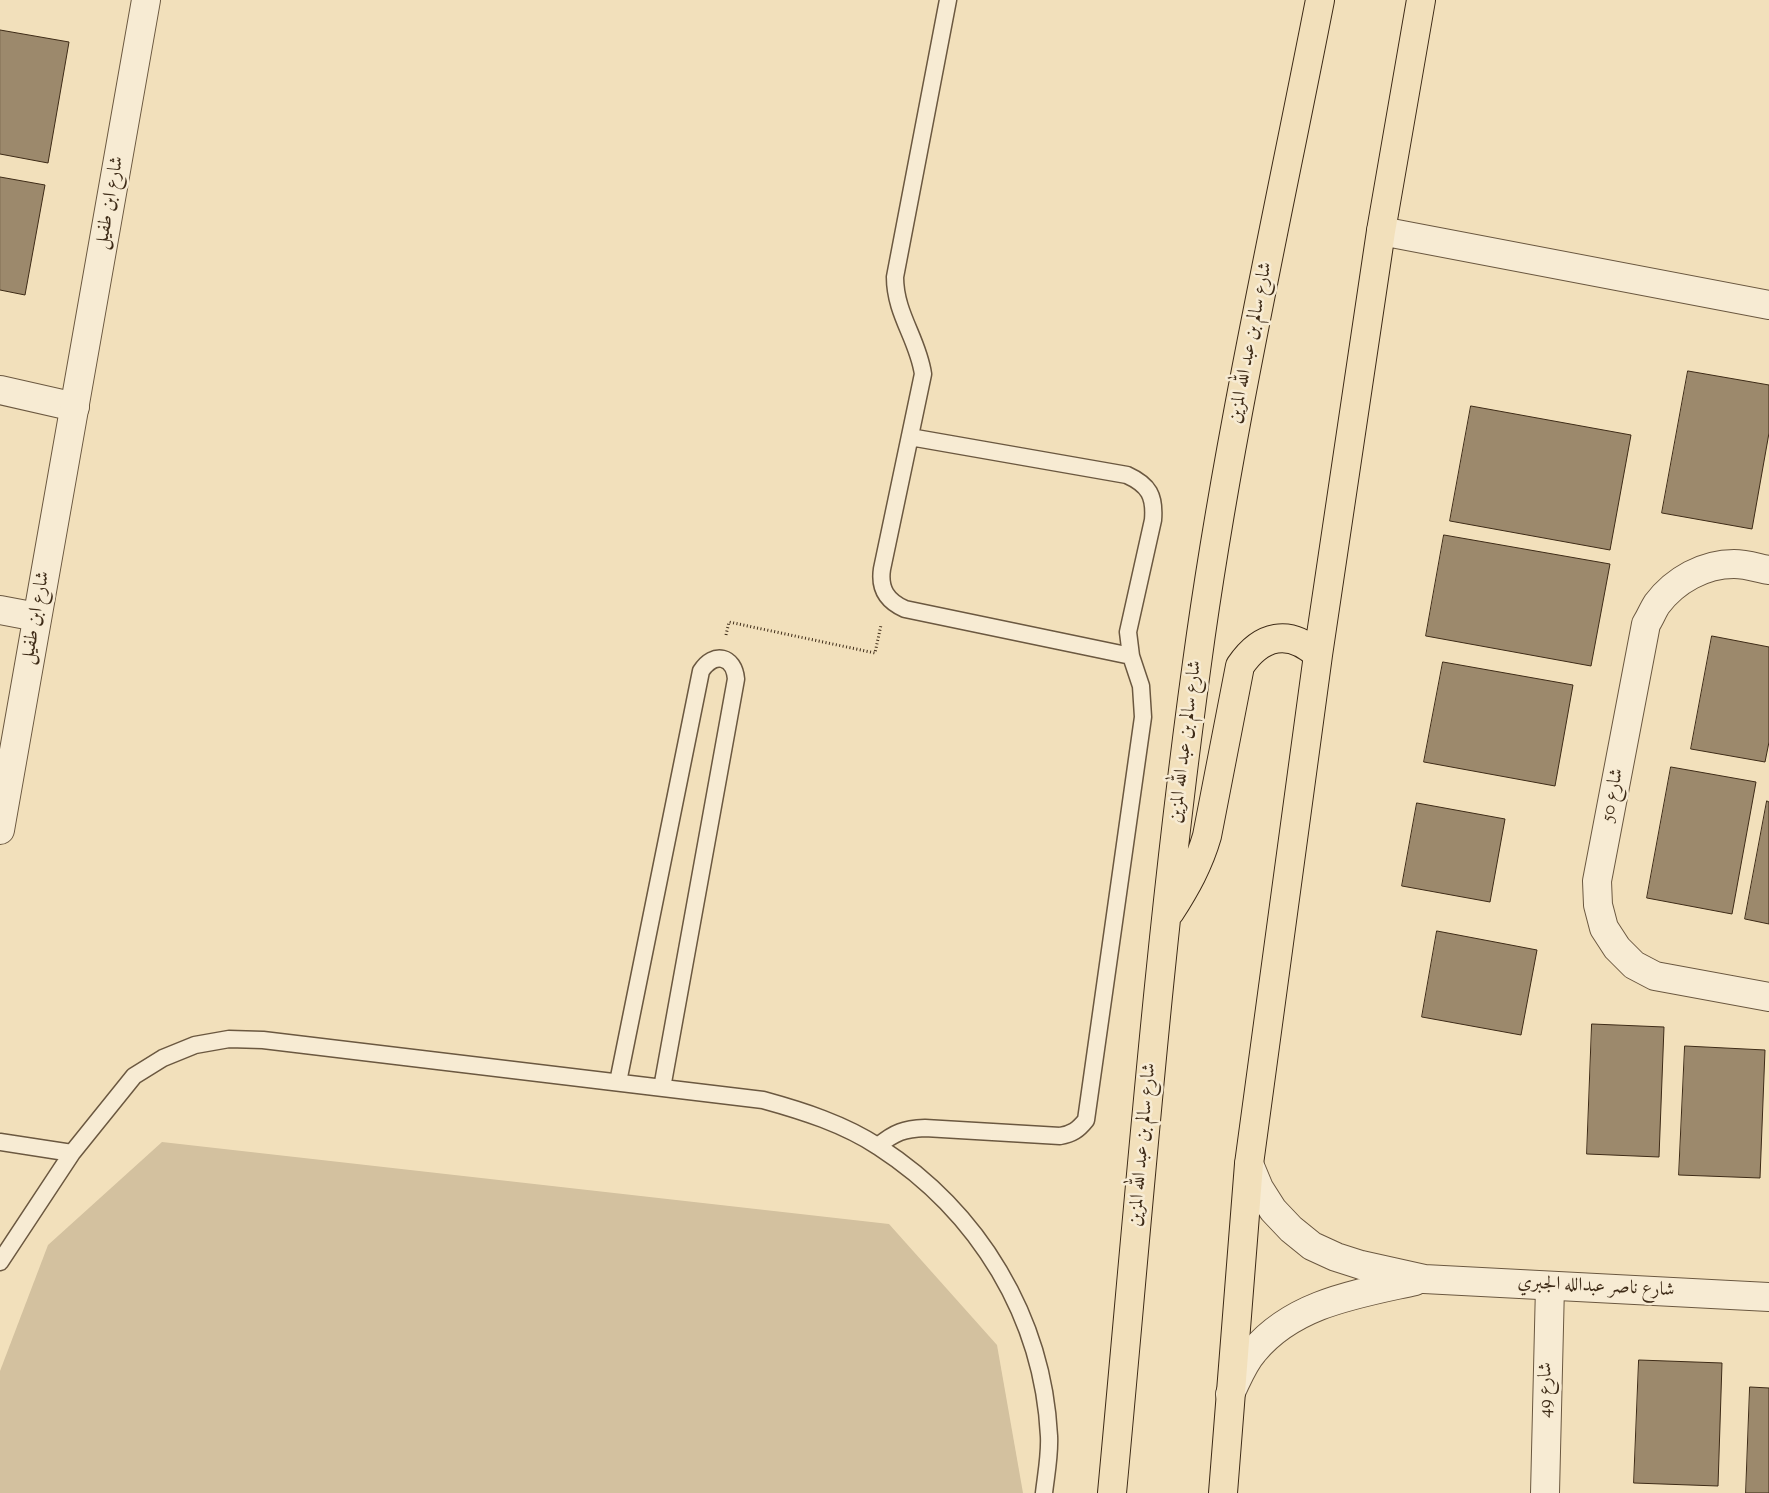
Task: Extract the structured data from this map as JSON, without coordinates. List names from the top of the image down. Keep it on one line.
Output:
{"streets":{"main road":["شارع سالم بن عبد الله المزين"],"street":["شارع ابن طفيل","شارع 50","شارع ناصر عبدالله الجبري","شارع 49"]},"crossings":[["شارع ناصر عبدالله الجبري","شارع 49"]]}
